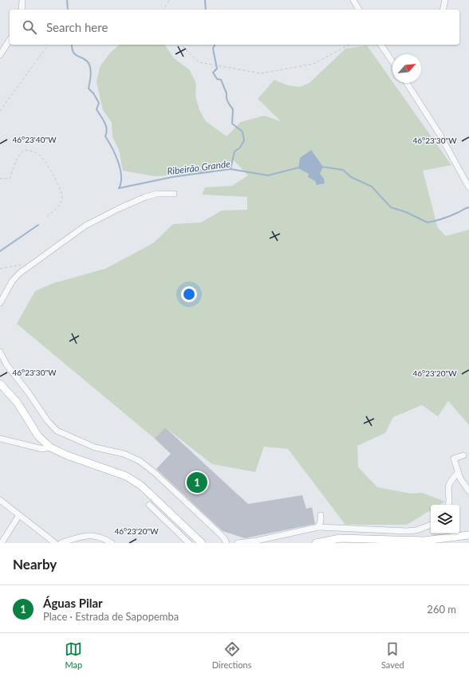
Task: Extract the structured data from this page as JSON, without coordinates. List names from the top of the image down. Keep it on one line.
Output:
{"water":["Ribeirão Grande"],"north":"top right","page":{"search":"Search here","pins":"1","heading":"Nearby","list":[{"mark":"1","name":"Águas Pilar","note":"Place · Estrada de Sapopemba","value":"260 m"}],"nav":["Map","Directions","Saved"]},"coordinates":["46°23'40\"W","46°23'30\"W","46°23'20\"W"]}
